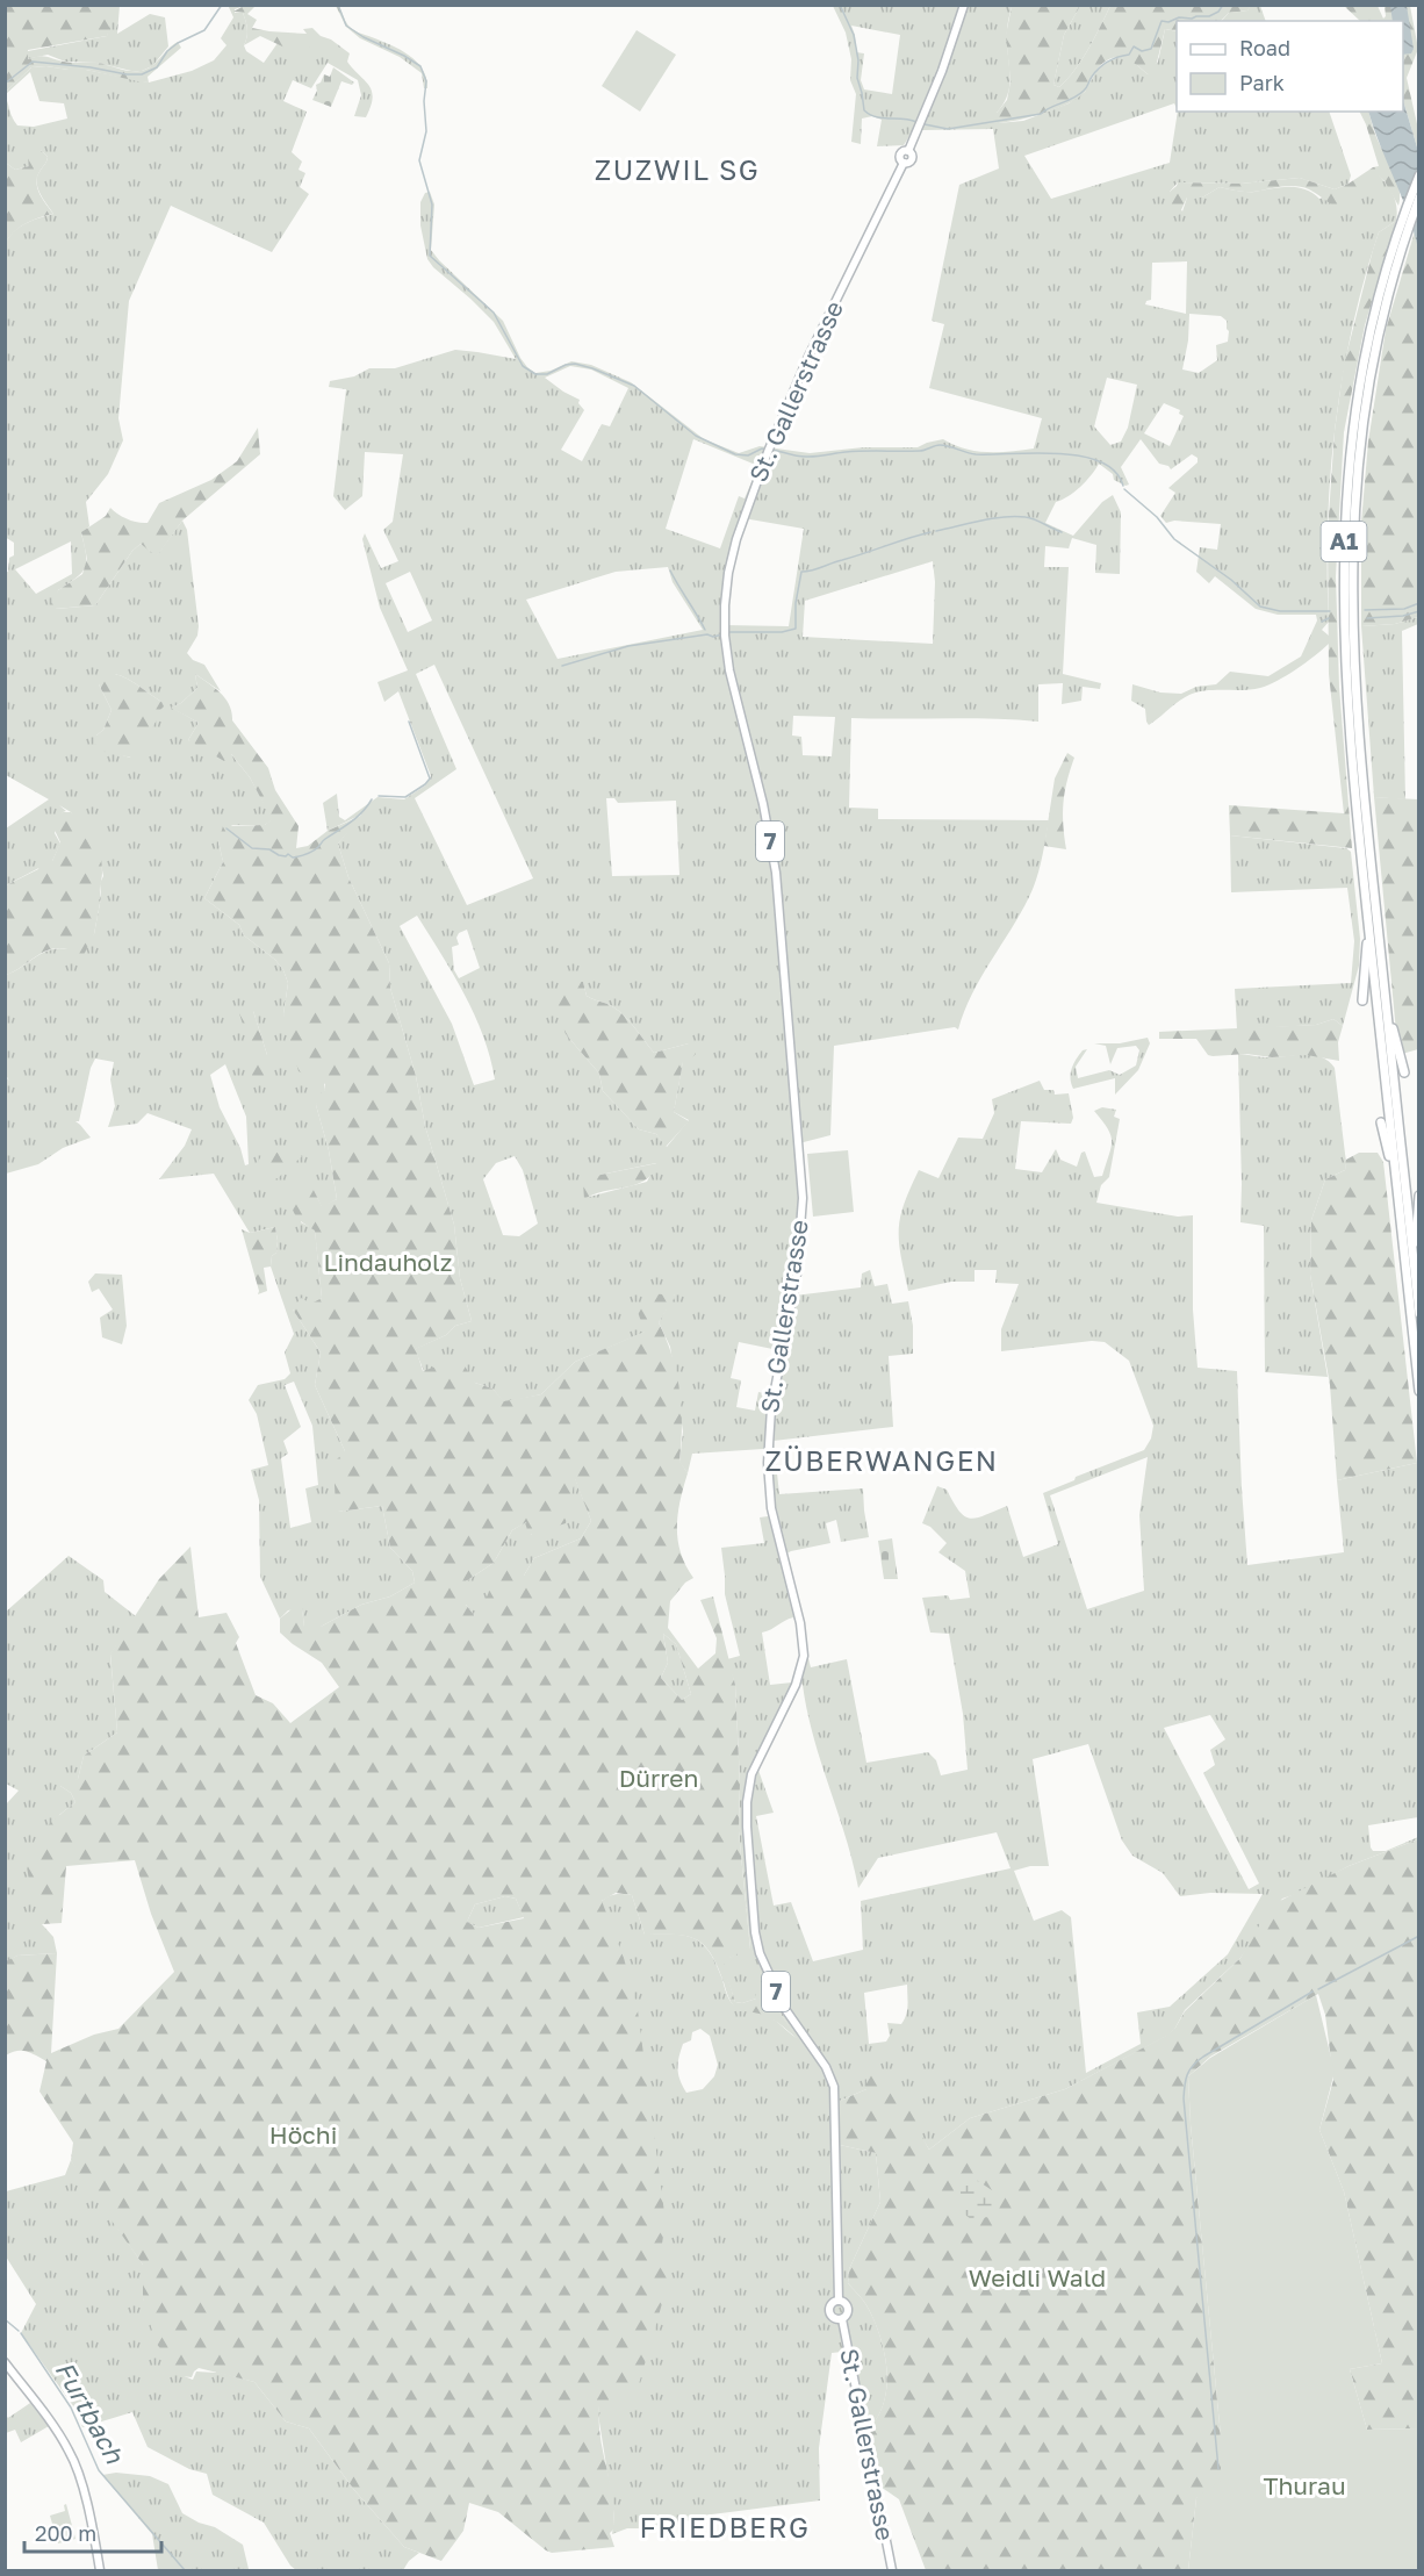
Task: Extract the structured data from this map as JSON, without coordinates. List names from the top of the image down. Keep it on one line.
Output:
{"streets":{"highway":["A1"],"main road":["St. Gallerstrasse","7"]},"districts":["ZUZWIL SG","ZÜBERWANGEN","FRIEDBERG"],"water":["Furtbach"],"parks":["Lindauholz","Dürren","Höchi","Weidli Wald","Thurau"],"legend":["Road","Park"],"scale_bar":"200 m"}
